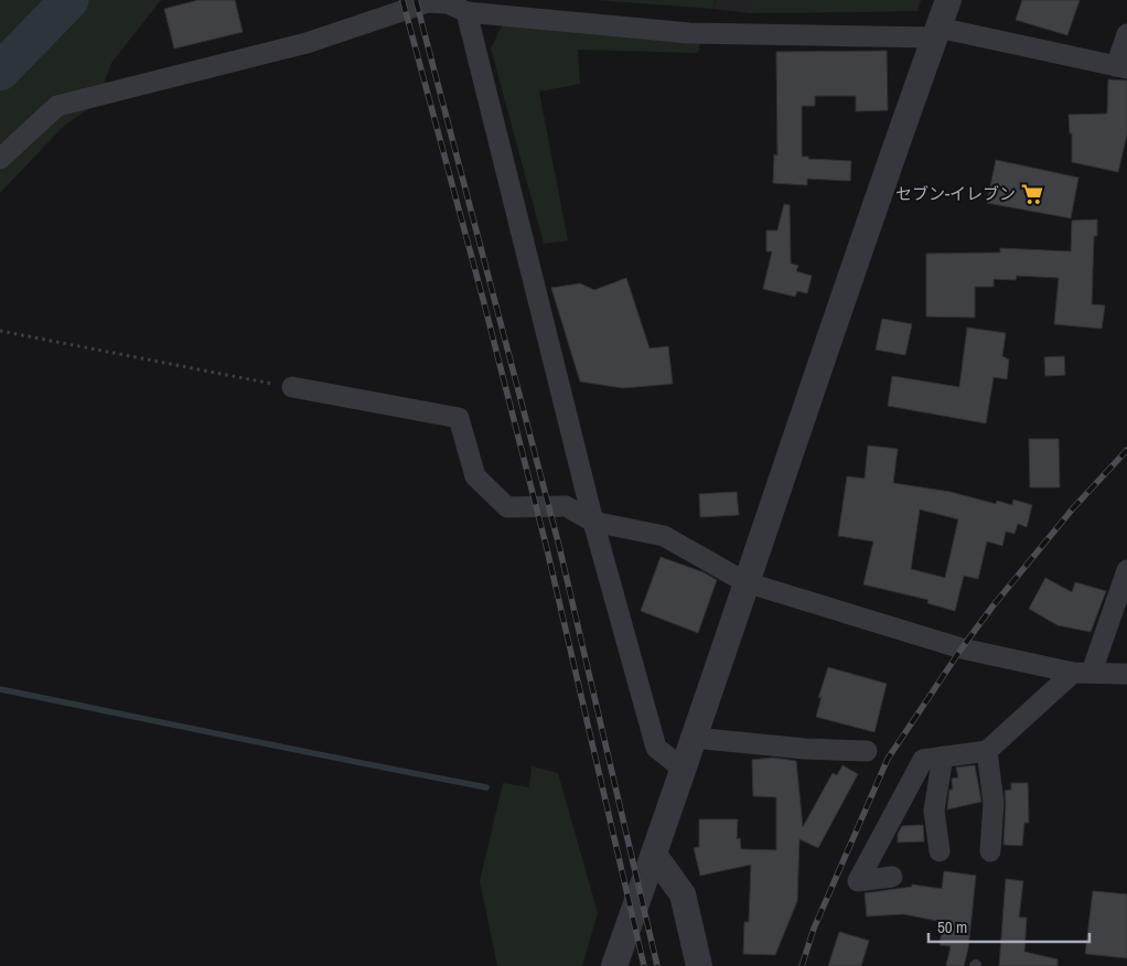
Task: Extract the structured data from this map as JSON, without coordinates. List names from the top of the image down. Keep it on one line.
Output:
{"places":{"supermarket":["セブン-イレブン"]},"scale_bar":"50 m"}
